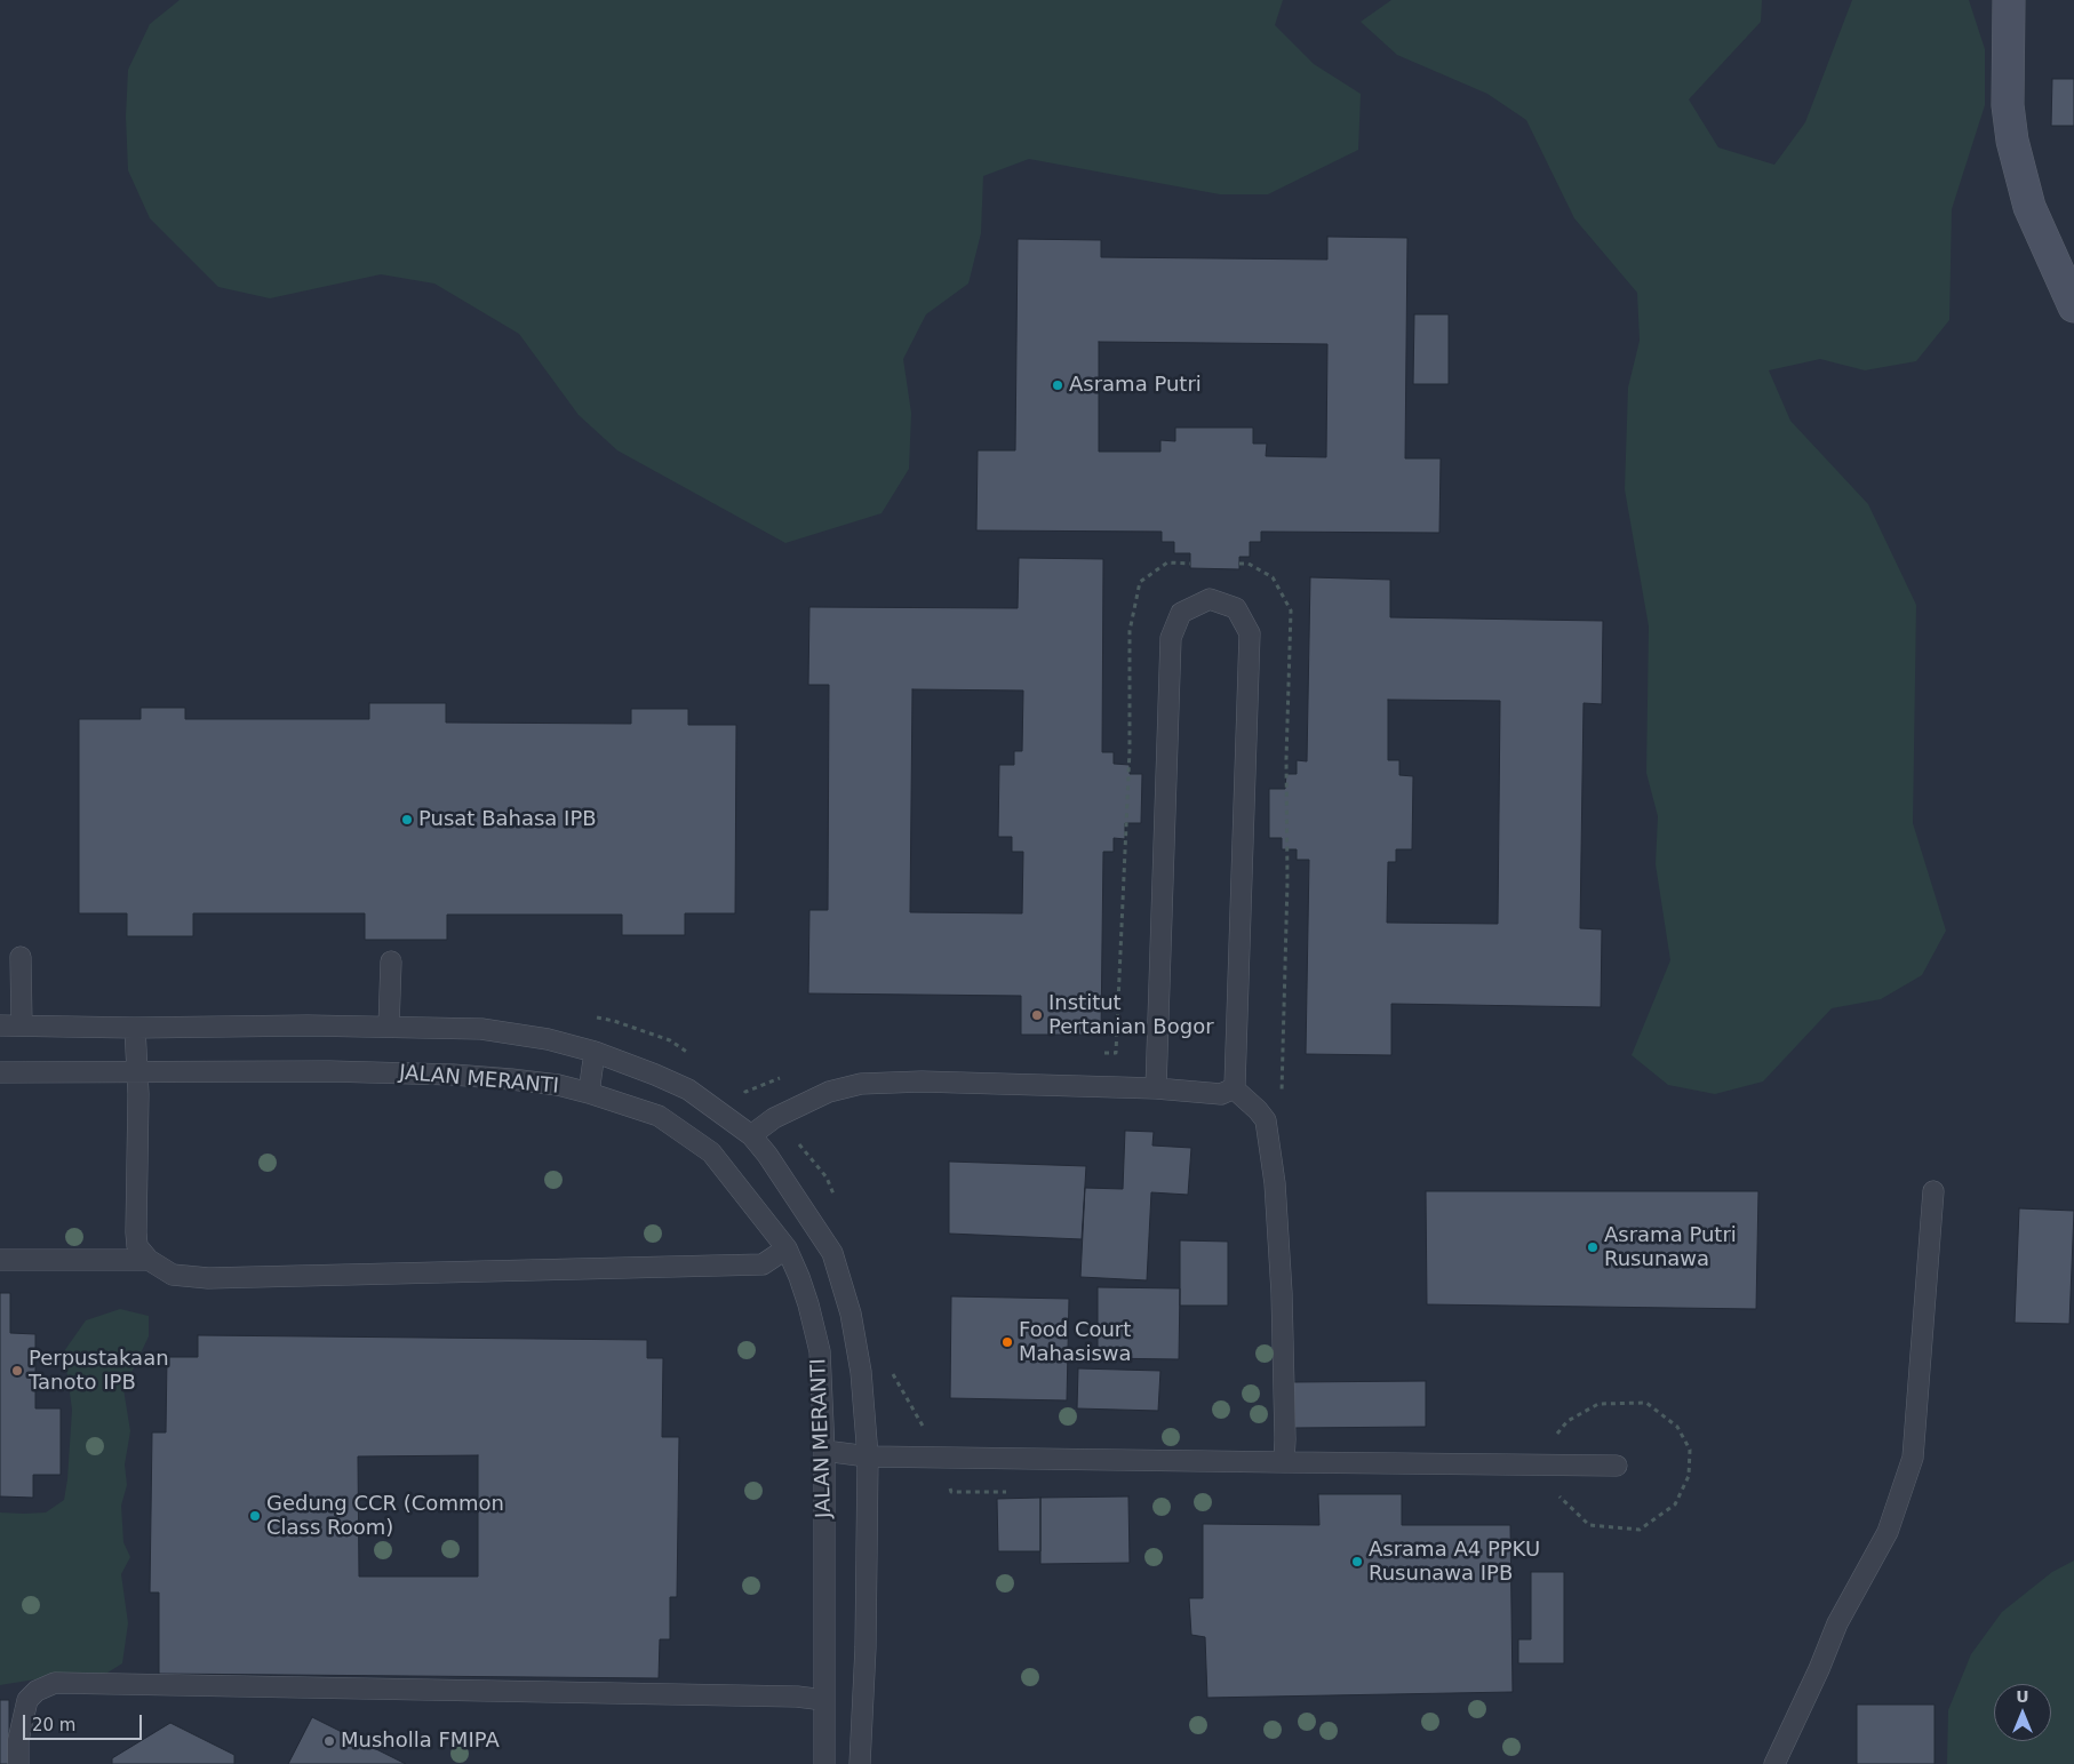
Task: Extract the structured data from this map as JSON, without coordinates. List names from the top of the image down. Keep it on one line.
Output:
{"streets":{"lane":["JALAN MERANTI"]},"places":["Asrama Putri","Pusat Bahasa IPB","Institut Pertanian Bogor","Asrama Putri Rusunawa","Food Court Mahasiswa","Perpustakaan Tanoto IPB","Gedung CCR (Common Class Room)","Asrama A4 PPKU Rusunawa IPB","Musholla FMIPA"],"scale_bar":"20 m","north":"top"}
